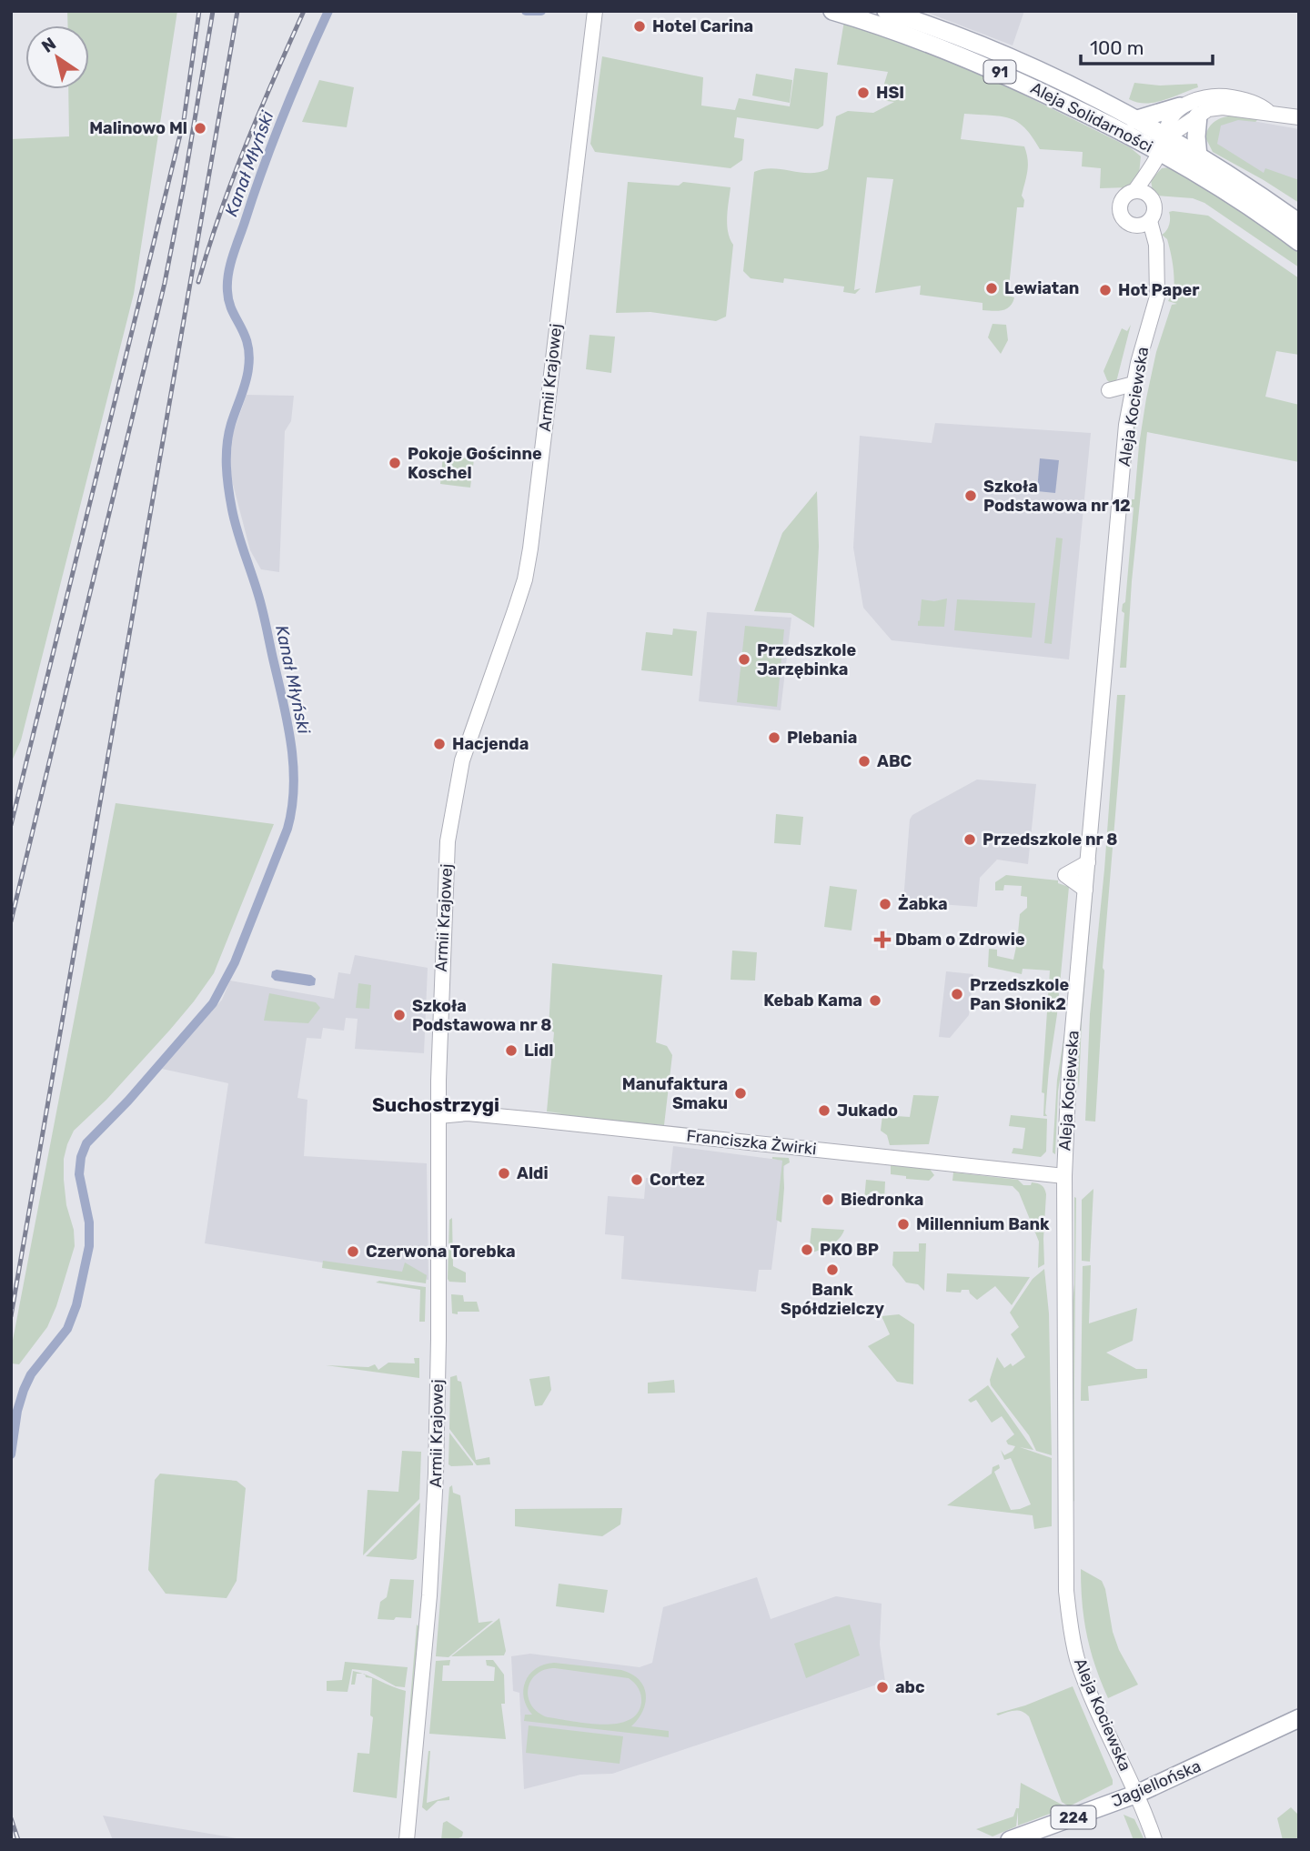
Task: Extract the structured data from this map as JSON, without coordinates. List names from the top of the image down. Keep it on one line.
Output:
{"streets":{"main road":["91","Aleja Solidarności","Jagiellońska","224"],"street":["Armii Krajowej","Aleja Kociewska","Franciszka Żwirki"]},"crossings":[["Armii Krajowej","Franciszka Żwirki"],["Aleja Kociewska","Franciszka Żwirki"],["Aleja Kociewska","Jagiellońska"]],"districts":["Suchostrzygi"],"water":["Kanał Młyński"],"places":{"other":["Hotel Carina","HSI","Malinowo Ml","Lewiatan","Hot Paper","Pokoje Gościnne Koschel","Szkoła Podstawowa nr 12","Przedszkole Jarzębinka","Plebania","Hacjenda","ABC","Przedszkole nr 8","Żabka","Przedszkole Pan Słonik2","Kebab Kama","Szkoła Podstawowa nr 8","Lidl","Manufaktura Smaku","Jukado","Aldi","Cortez","Biedronka","Millennium Bank","PKO BP","Czerwona Torebka","Bank Spółdzielczy","abc"],"health":["Dbam o Zdrowie"]},"scale_bar":"100 m","north":"top left"}
